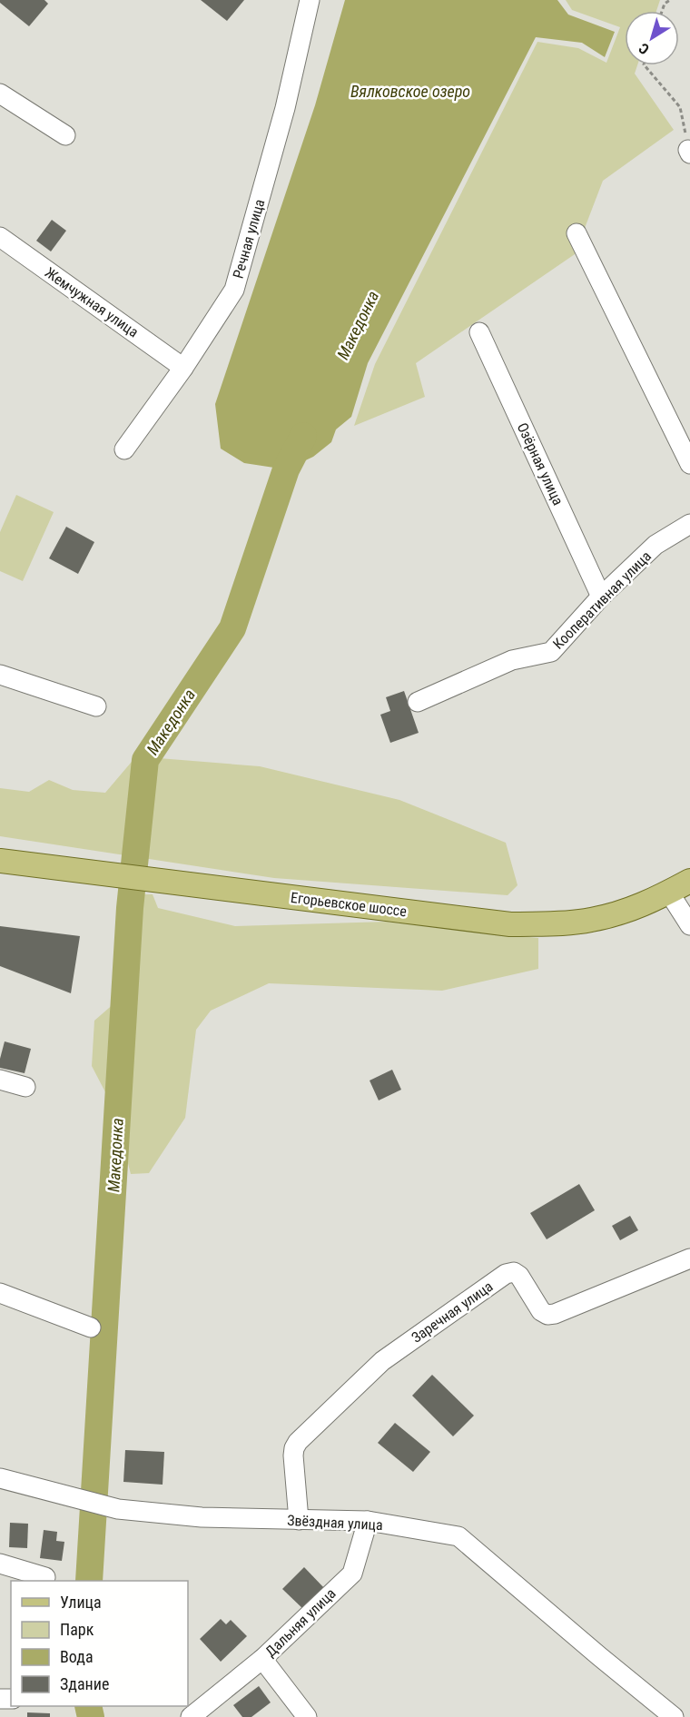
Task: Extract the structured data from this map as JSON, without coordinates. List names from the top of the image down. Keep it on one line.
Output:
{"streets":{"main road":["Егорьевское шоссе"],"street":["Речная улица","Жемчужная улица","Озёрная улица","Кооперативная улица","Заречная улица","Звёздная улица","Дальняя улица"]},"crossings":[["Речная улица","Жемчужная улица"],["Озёрная улица","Кооперативная улица"],["Заречная улица","Звёздная улица"],["Звёздная улица","Дальняя улица"]],"water":["Вялковское озеро","Македонка"],"legend":["Улица","Парк","Вода","Здание"],"north":"bottom left"}
